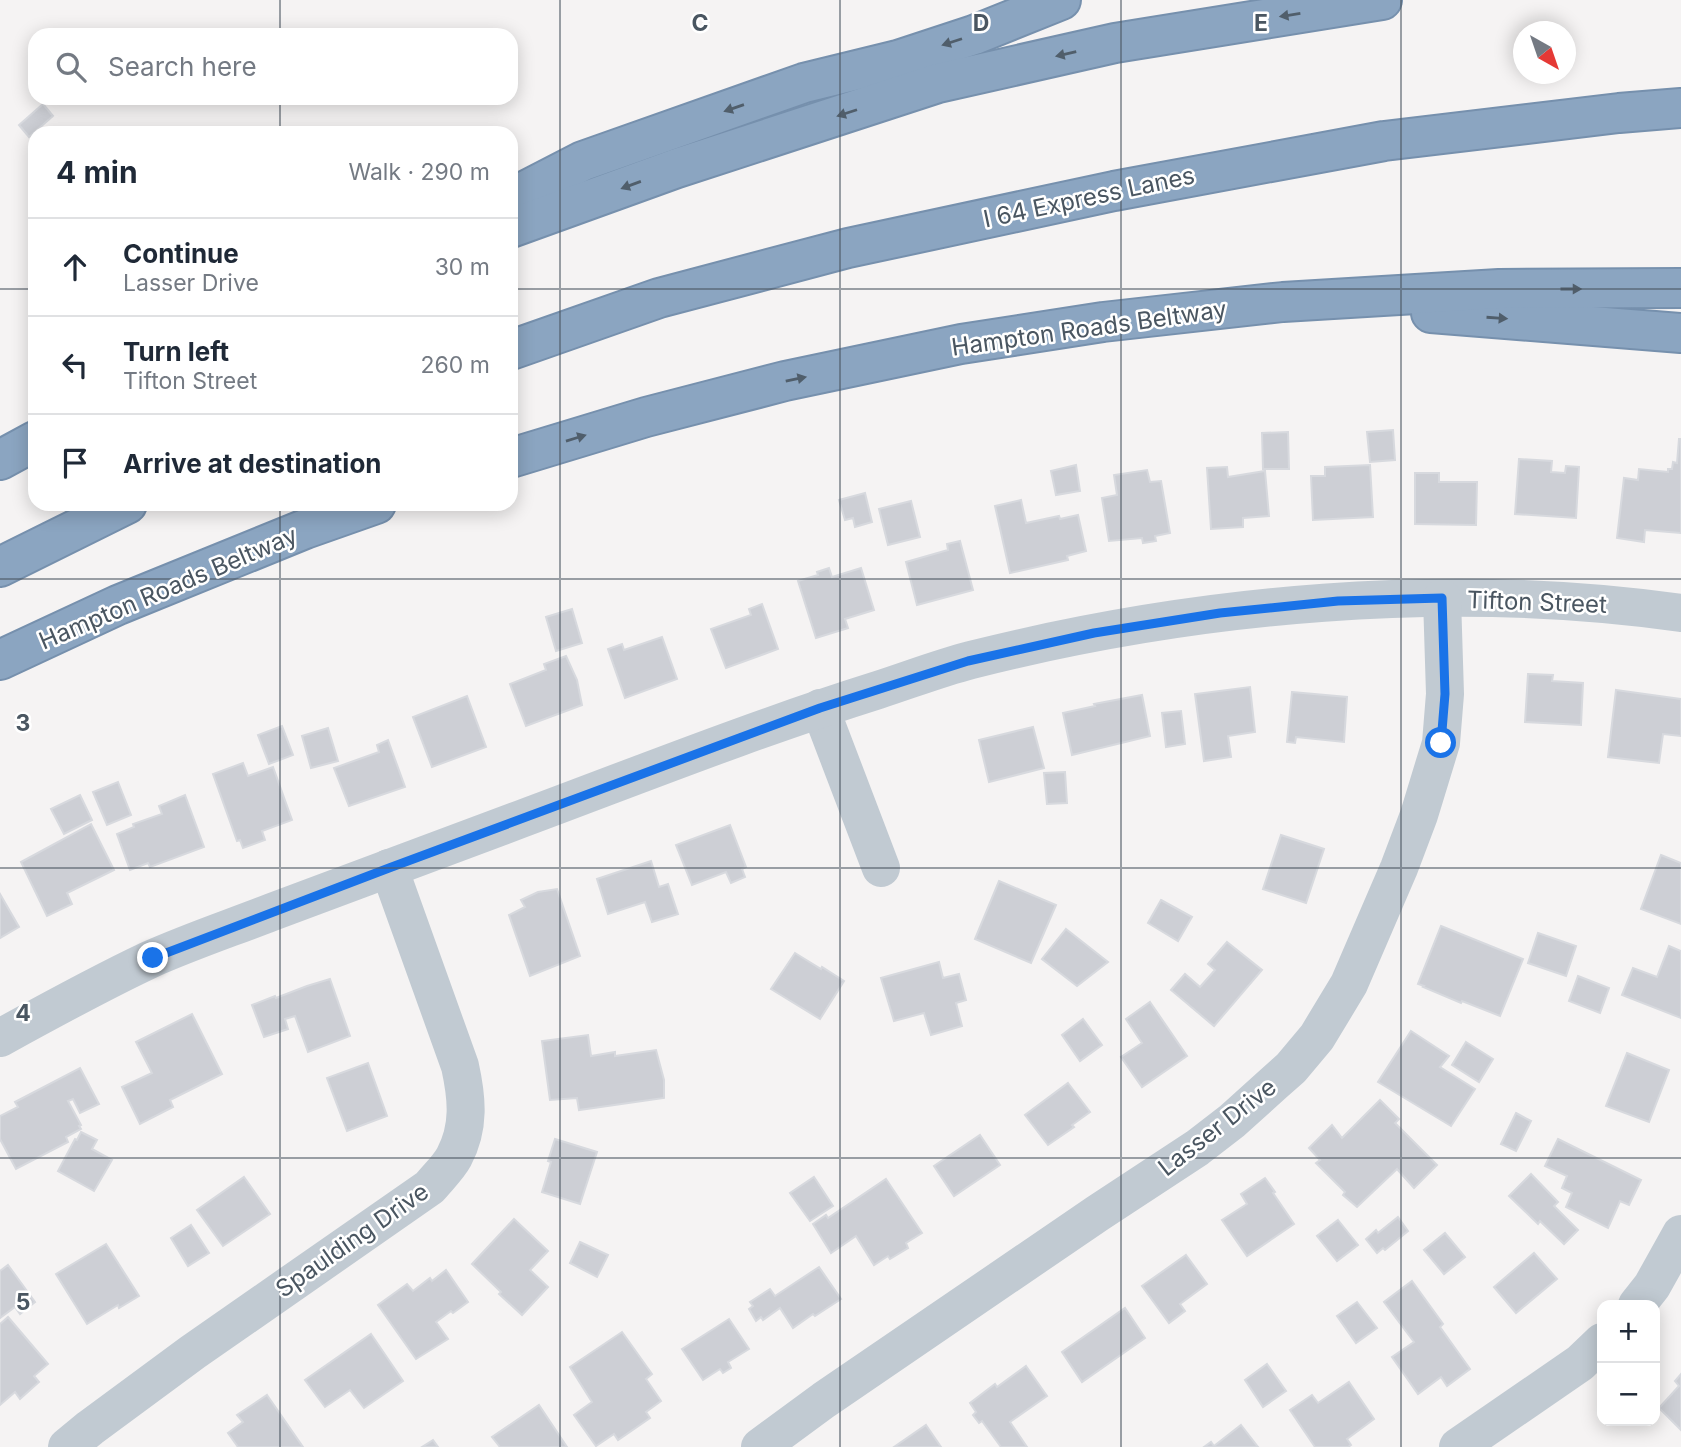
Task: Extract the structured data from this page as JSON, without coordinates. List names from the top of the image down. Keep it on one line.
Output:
{"streets":{"highway":["I 64 Express Lanes","Hampton Roads Beltway"],"street":["Tifton Street","Lasser Drive","Spaulding Drive"]},"crossings":[["Tifton Street","Lasser Drive"],["Tifton Street","Spaulding Drive"]],"north":"bottom right","page":{"search":"Search here","heading":["4 min","Walk · 290 m"],"list":[["Continue","Lasser Drive","30 m"],["Turn left","Tifton Street","260 m"],"Arrive at destination"],"map_buttons":["+","−"]},"grid":{"columns":["C","D","E"],"rows":["3","4","5"]}}
